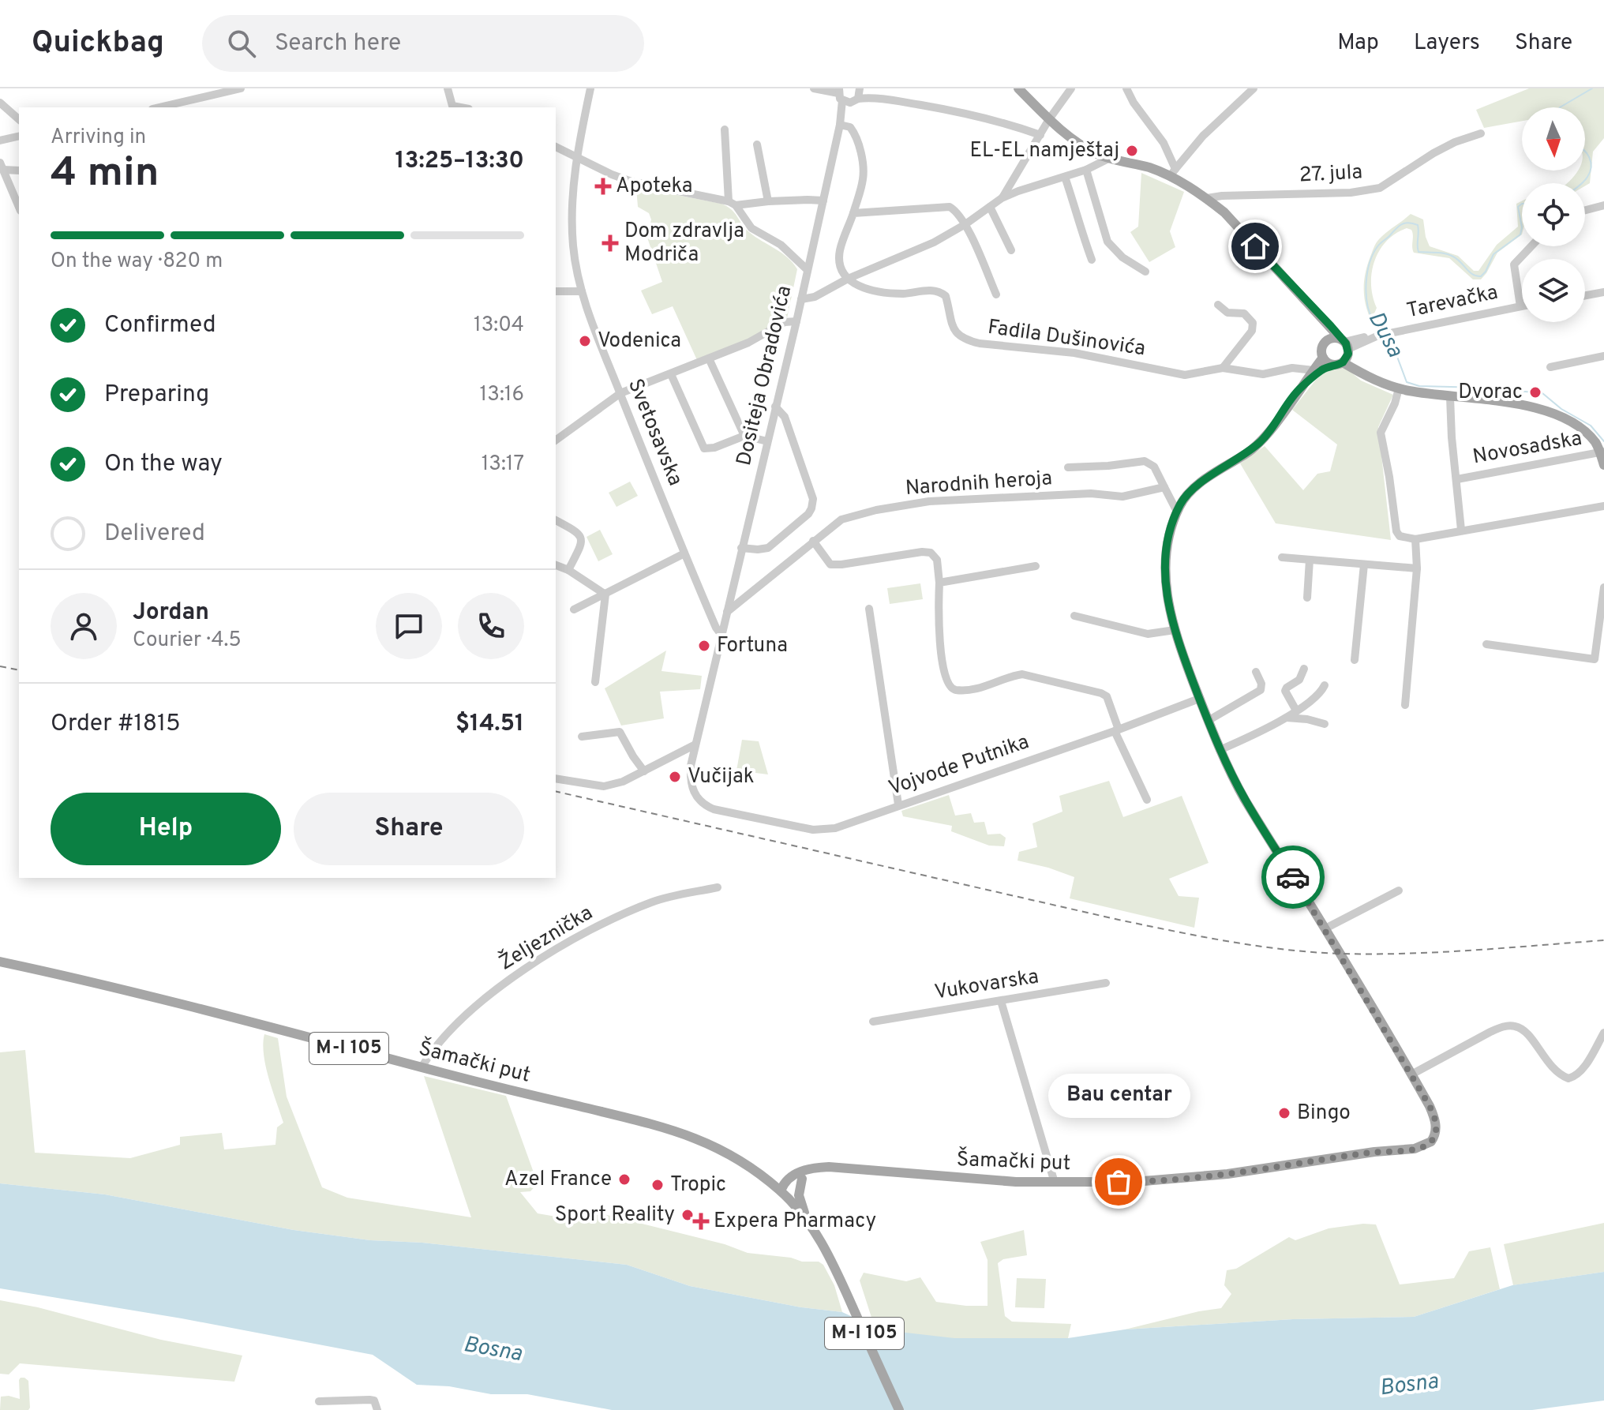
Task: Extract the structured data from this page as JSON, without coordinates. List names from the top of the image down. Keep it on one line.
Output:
{"streets":{"main road":["M-I 105","Šamački put"],"street":["27. jula","Tarevačka","Fadila Dušinovića","Dositeja Obradovića","Svetosavska","Novosadska","Narodnih heroja","Vojvode Putnika","Željeznička","Vukovarska"]},"crossings":[["Dositeja Obradovića","Svetosavska"],["Dositeja Obradovića","Narodnih heroja"],["Dositeja Obradovića","Vojvode Putnika"],["Željeznička","Šamački put"],["M-I 105","Šamački put"]],"water":["Dusa","Bosna"],"places":{"other":["EL-EL namještaj","Vodenica","Dvorac","Fortuna","Vučijak","Bingo","Azel France","Bau centar","Tropic","Sport Reality"],"health":["Apoteka","Dom zdravlja Modriča","Expera Pharmacy"]},"north":"bottom","page":{"header":"Quickbag","search":"Search here","nav":["Map","Layers","Share"],"heading":["4 min","Arriving in","13:25–13:30"],"panel":["Jordan","Courier · 4.5","Order #1815","$14.51"],"bar":"On the way · 820 m","list":[["Confirmed","13:04"],["Preparing","13:16"],["On the way","13:17"],"Delivered"],"buttons":["Help","Share"],"bubble":"Bau centar"}}
